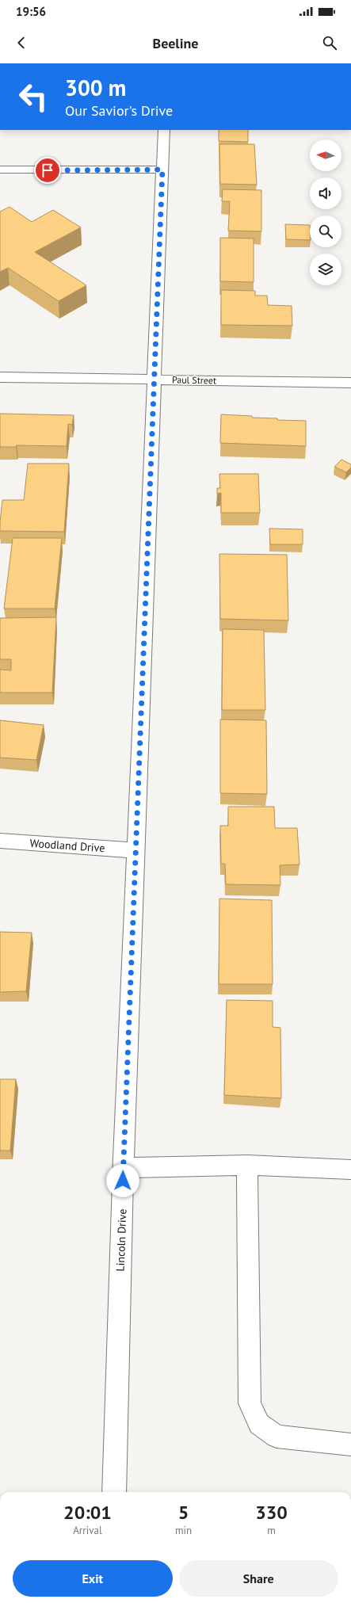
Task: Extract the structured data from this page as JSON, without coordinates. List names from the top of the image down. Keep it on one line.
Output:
{"streets":{"street":["Paul Street","Woodland Drive","Lincoln Drive"]},"crossings":[["Paul Street","Lincoln Drive"],["Woodland Drive","Lincoln Drive"]],"north":"left","page":{"status":"19:56","header":"Beeline","turn":["300 m","Our Savior's Drive"],"eta":["20:01","Arrival","5","min","330","m"],"buttons":["Exit","Share"]}}
